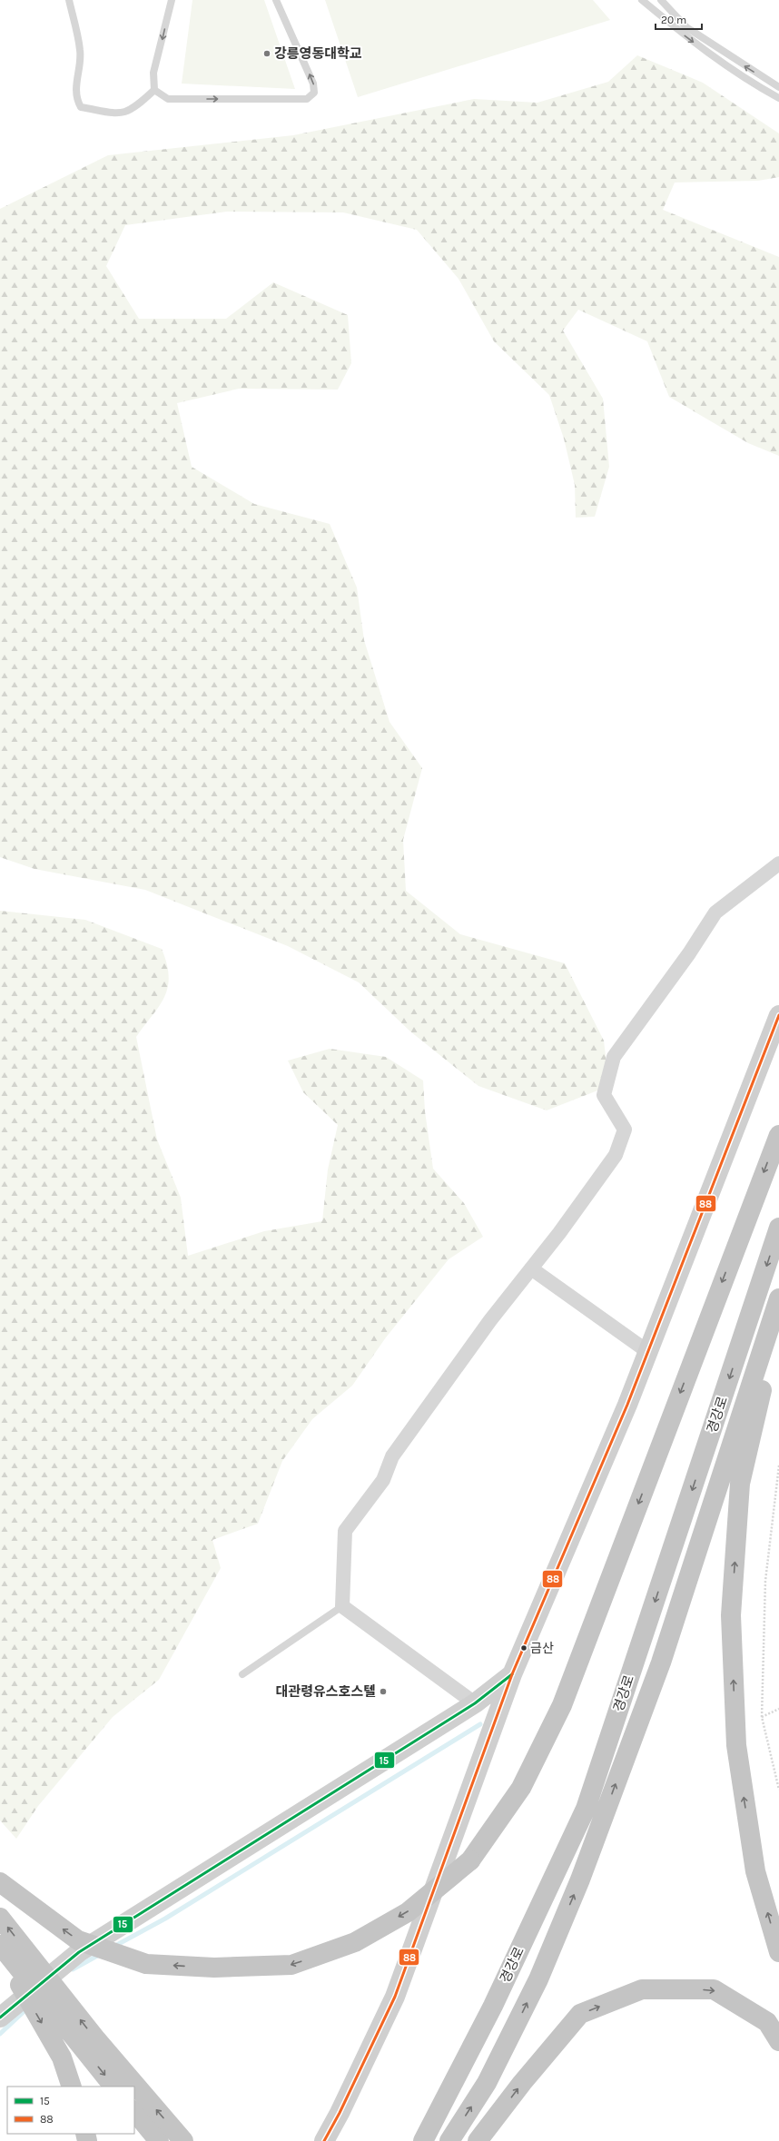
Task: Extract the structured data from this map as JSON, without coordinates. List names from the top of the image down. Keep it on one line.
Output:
{"streets":{"highway":["경강로"]},"places":["강릉영동대학교","금산","대관령유스호스텔"],"lines":["transit line 88","transit line 15"],"legend":["15","88"],"scale_bar":"20 m"}
